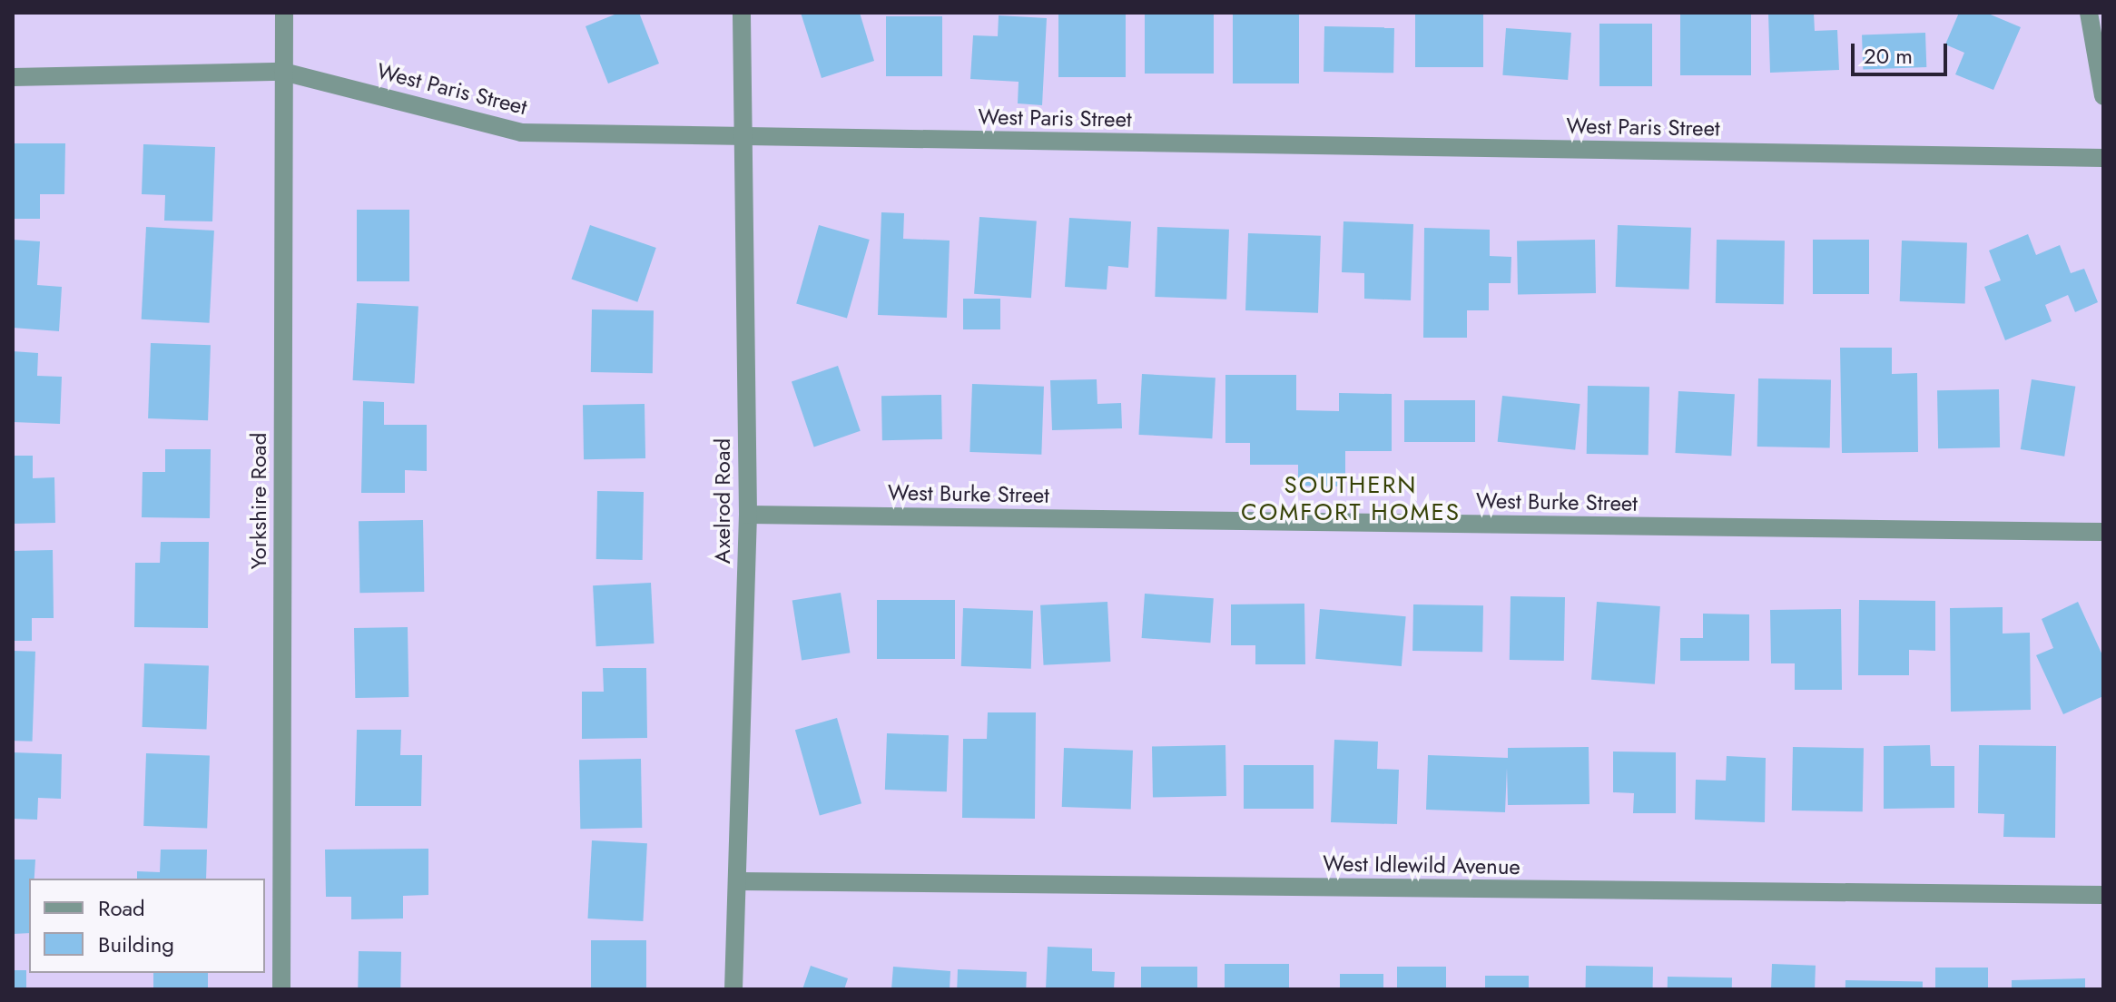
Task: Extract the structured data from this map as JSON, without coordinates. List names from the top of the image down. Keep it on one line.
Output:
{"streets":{"street":["West Paris Street","West Burke Street","Yorkshire Road","Axelrod Road","West Idlewild Avenue"]},"crossings":[["West Paris Street","Yorkshire Road"],["West Paris Street","Axelrod Road"],["West Burke Street","Axelrod Road"],["Axelrod Road","West Idlewild Avenue"]],"districts":["SOUTHERN COMFORT HOMES"],"legend":["Road","Building"],"scale_bar":"20 m"}
